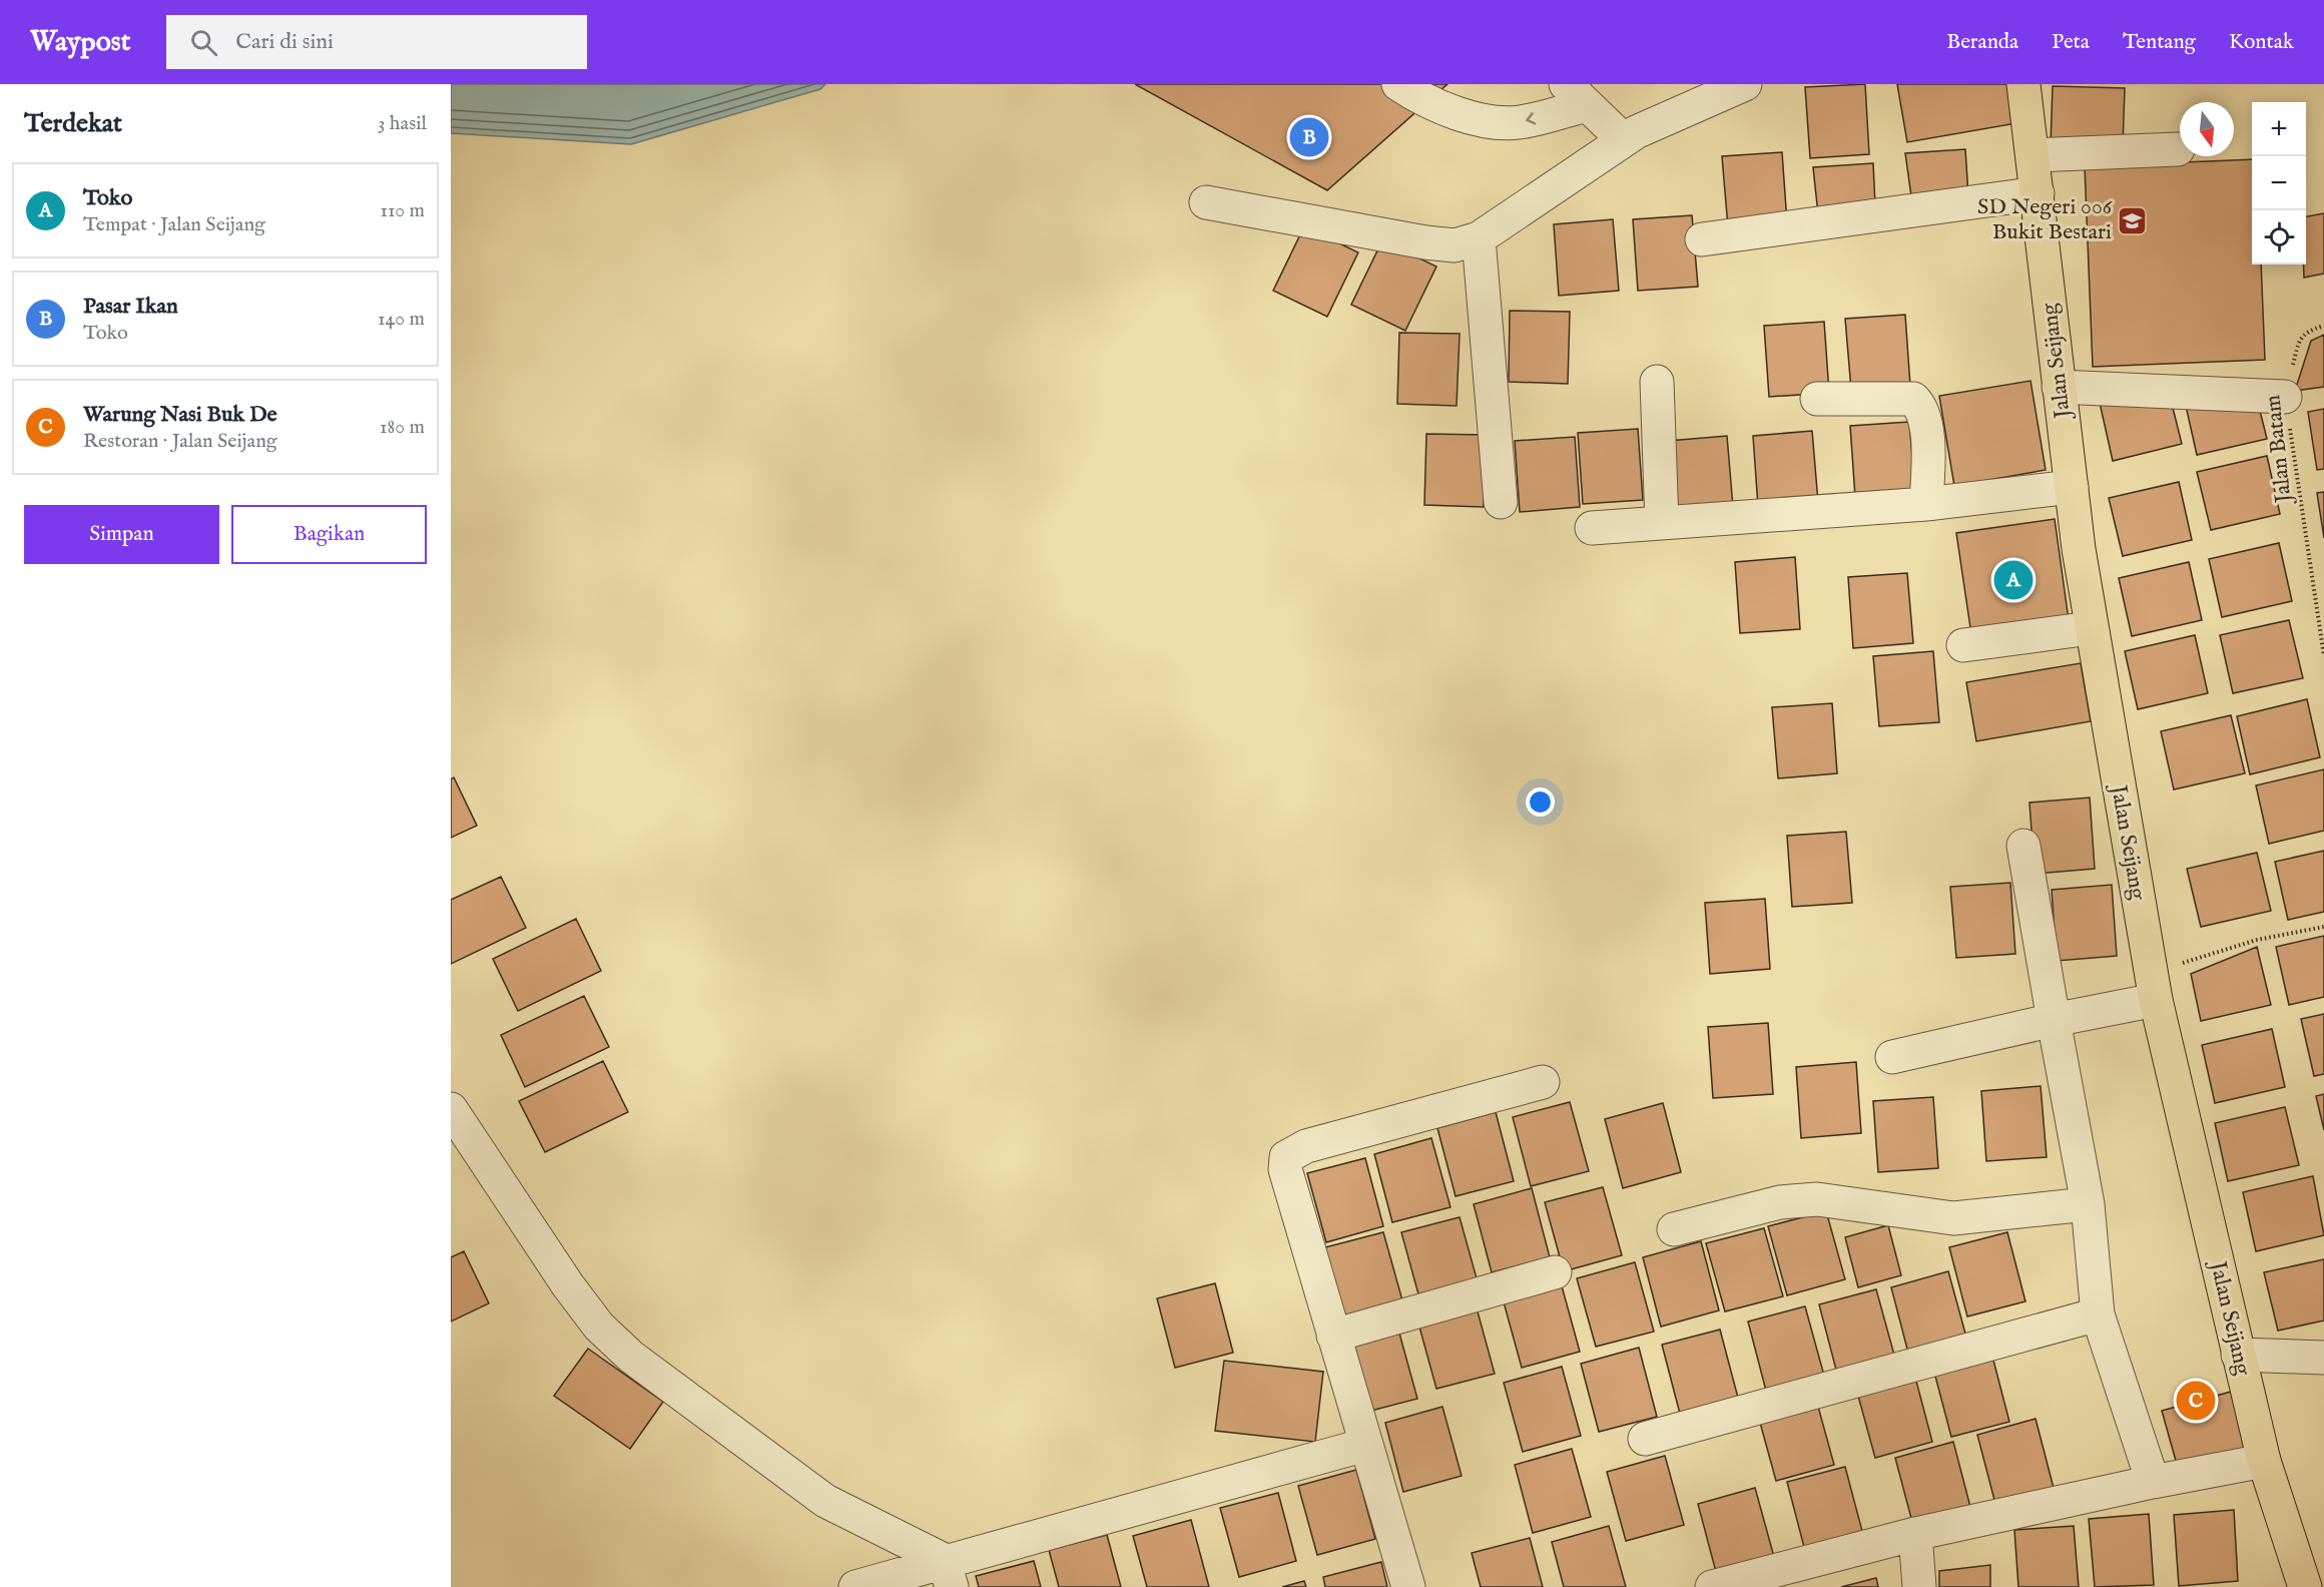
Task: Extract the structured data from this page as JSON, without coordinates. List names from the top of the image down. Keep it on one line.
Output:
{"streets":{"main road":["Jalan Seijang"],"path":["Jalan Batam"]},"places":{"school or university":["SD Negeri 006 Bukit Bestari"]},"north":"bottom","page":{"header":"Waypost","search":"Cari di sini","nav":["Beranda","Peta","Tentang","Kontak"],"heading":["Terdekat","3 hasil"],"map_buttons":["+","−"],"pins":["B","A","C"],"list":[{"mark":"A","name":"Toko","note":"Tempat · Jalan Seijang","value":"110 m"},{"mark":"B","name":"Pasar Ikan","note":"Toko","value":"140 m"},{"mark":"C","name":"Warung Nasi Buk De","note":"Restoran · Jalan Seijang","value":"180 m"}],"buttons":["Simpan","Bagikan"]}}
